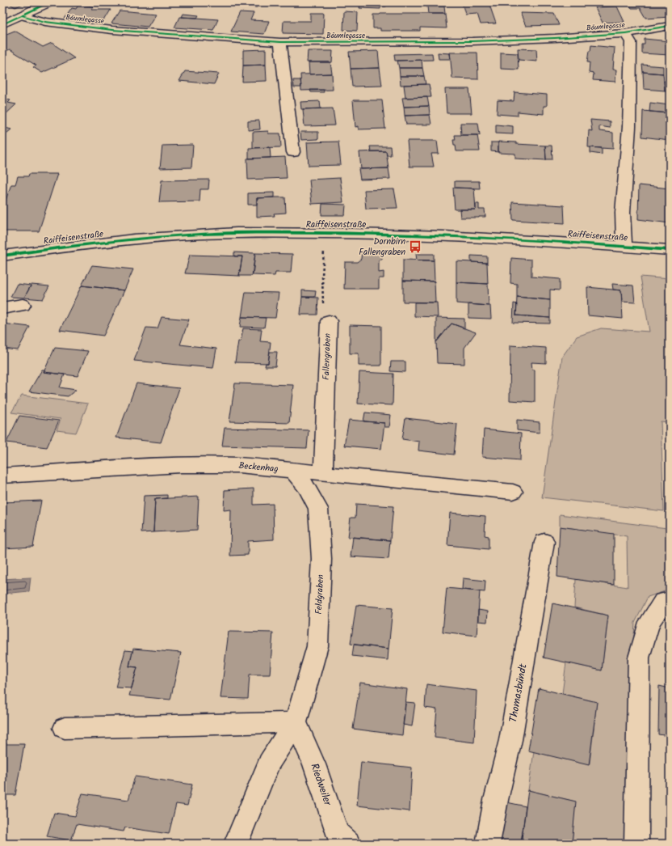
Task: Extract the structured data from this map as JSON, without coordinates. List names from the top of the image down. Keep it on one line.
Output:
{"streets":{"street":["Bäumlegasse","Raiffeisenstraße","Fallengraben","Beckenhag","Feldgraben","Thomasbündt","Riedweiler"]},"crossings":[["Bäumlegasse","Raiffeisenstraße"],["Fallengraben","Beckenhag"],["Beckenhag","Feldgraben"],["Feldgraben","Riedweiler"]],"places":{"bus stop":["Dornbirn Fallengraben"]}}
